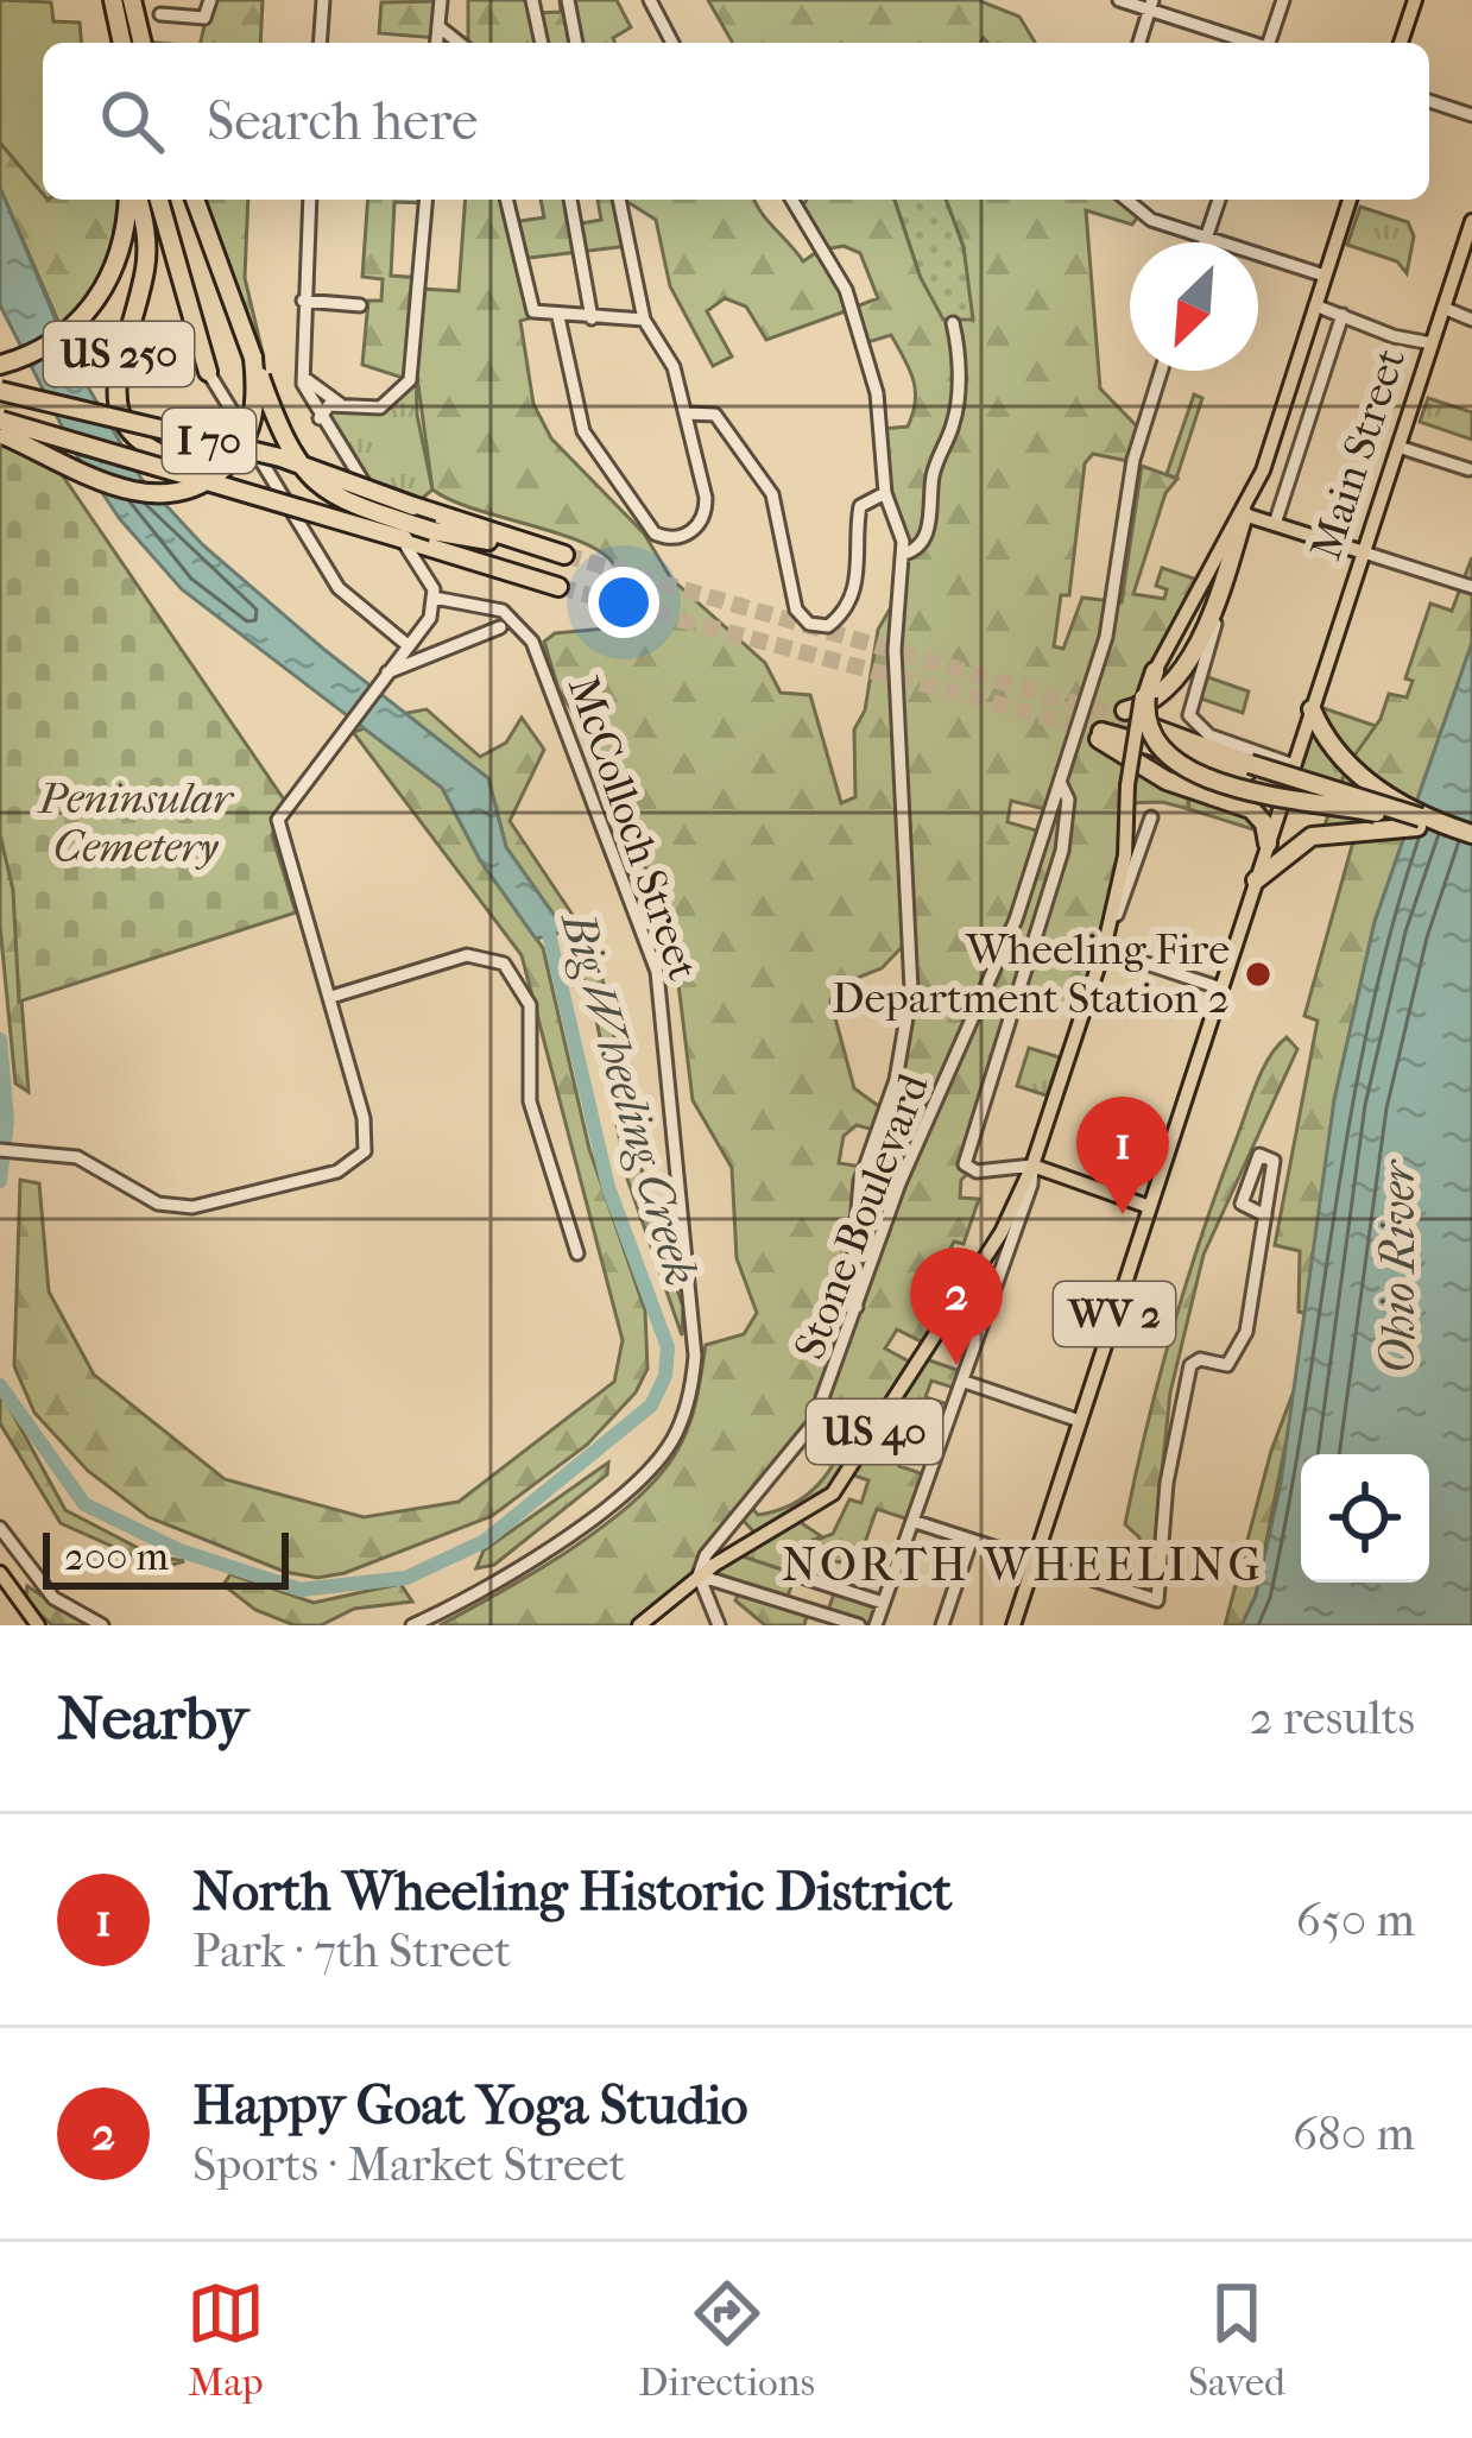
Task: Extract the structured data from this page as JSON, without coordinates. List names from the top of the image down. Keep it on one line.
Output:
{"streets":{"highway":["US 250","I 70"],"main road":["Main Street","WV 2","US 40"],"street":["McColloch Street","Stone Boulevard"]},"crossings":[["US 250","I 70"],["Main Street","WV 2"],["Stone Boulevard","US 40"]],"districts":["NORTH WHEELING"],"water":["Big Wheeling Creek","Ohio River"],"parks":["Peninsular Cemetery"],"places":["Wheeling Fire Department Station 2"],"scale_bar":"200 m","north":"bottom left","page":{"search":"Search here","pins":["1","2"],"scale":"200 m","heading":["Nearby","2 results"],"list":[{"mark":"1","name":"North Wheeling Historic District","note":"Park · 7th Street","value":"650 m"},{"mark":"2","name":"Happy Goat Yoga Studio","note":"Sports · Market Street","value":"680 m"}],"nav":["Map","Directions","Saved"]}}
